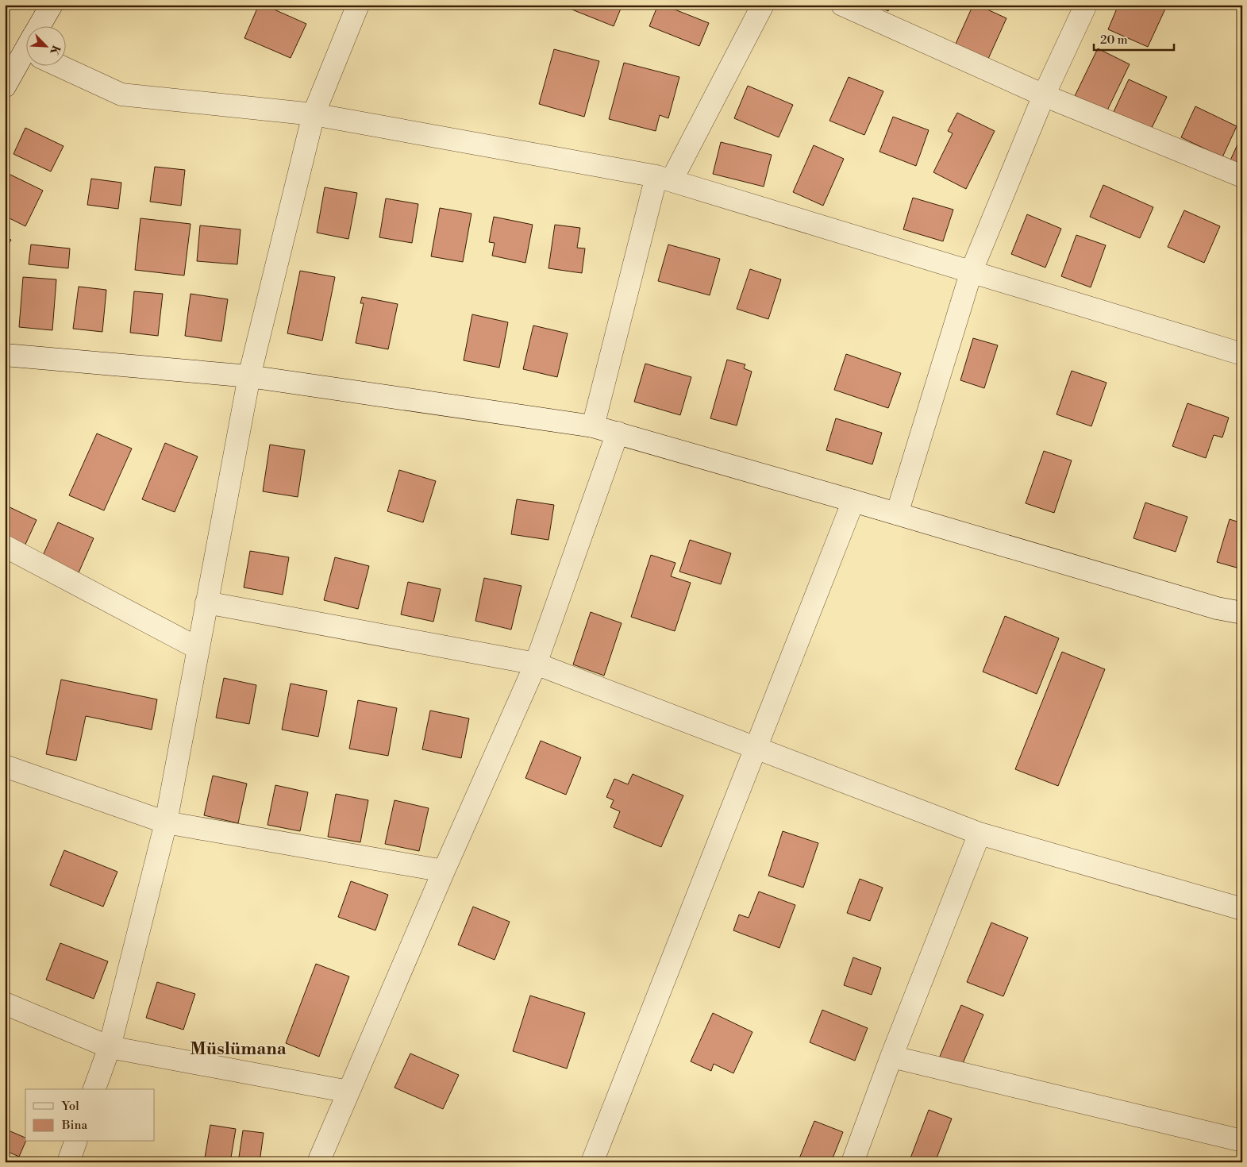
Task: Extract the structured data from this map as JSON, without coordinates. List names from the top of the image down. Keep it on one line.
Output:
{"districts":["Müslümana"],"legend":["Yol","Bina"],"scale_bar":"20 m","north":"bottom right"}
